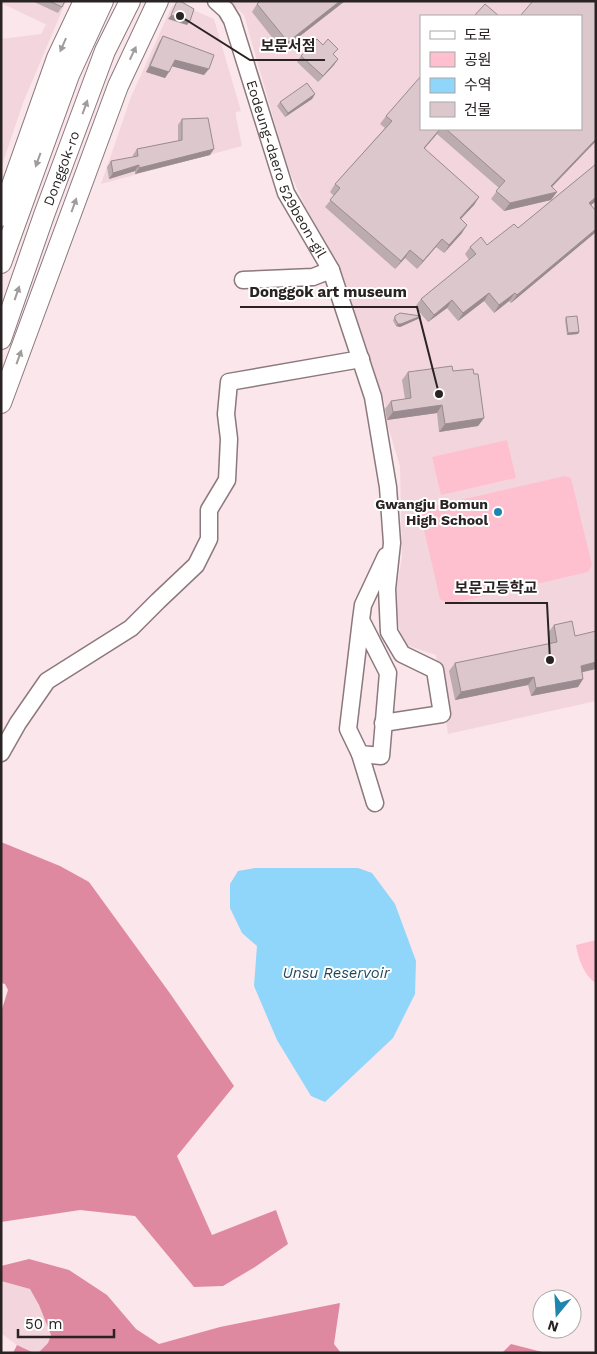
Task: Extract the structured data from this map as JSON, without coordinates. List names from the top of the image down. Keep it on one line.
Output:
{"streets":{"main road":["Donggok-ro"],"street":["Eodeung-daero 529beon-gil"]},"water":["Unsu Reservoir"],"places":["보문서점","Donggok art museum","Gwangju Bomun High School","보문고등학교"],"legend":["도로","공원","수역","건물"],"scale_bar":"50 m","north":"bottom"}
